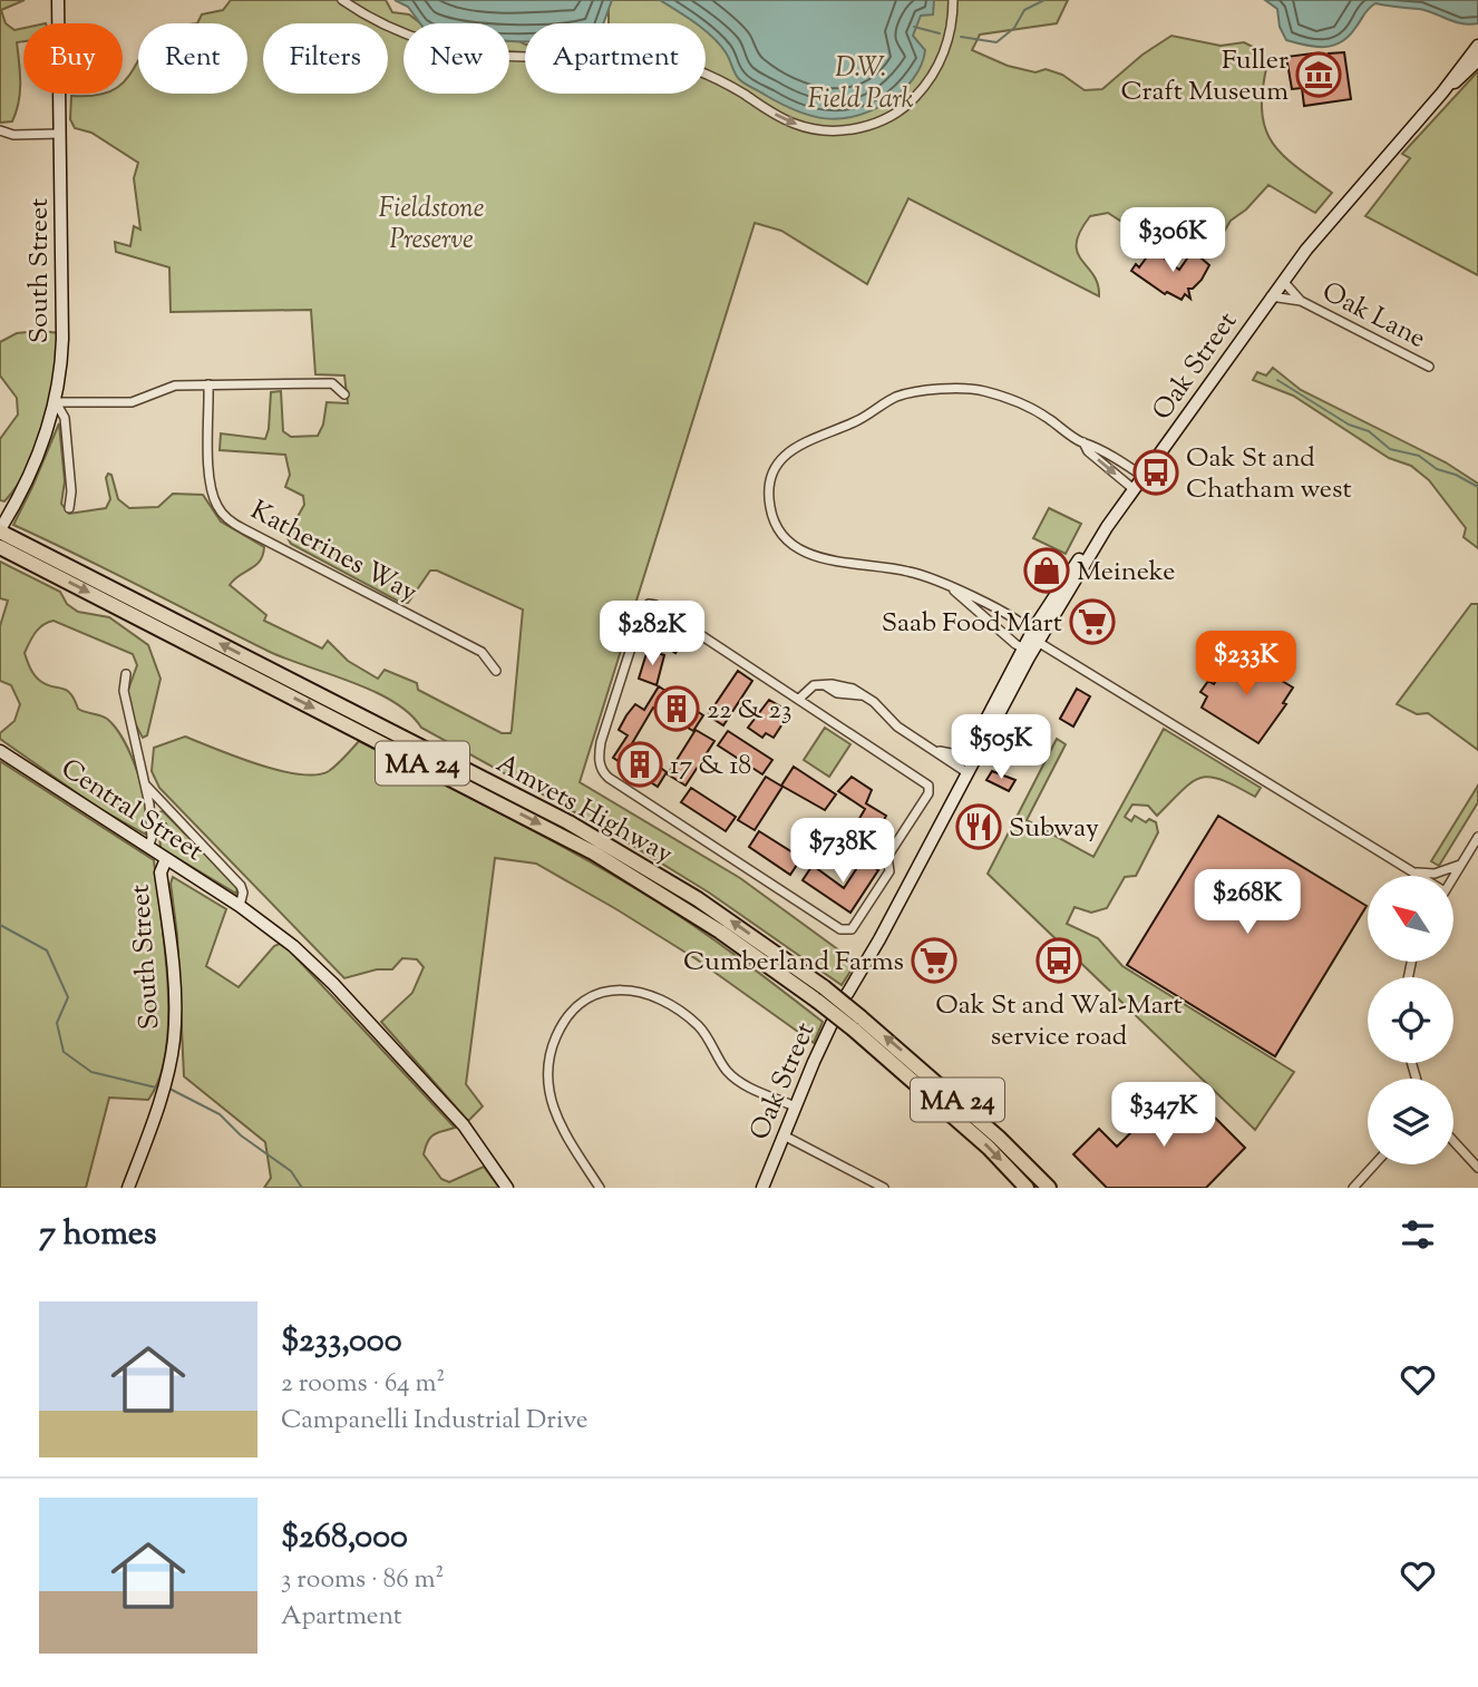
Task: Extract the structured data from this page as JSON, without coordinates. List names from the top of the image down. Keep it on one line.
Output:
{"streets":{"highway":["MA 24","Amvets Highway"],"street":["South Street","Oak Lane","Oak Street","Katherines Way","Central Street"]},"crossings":[["South Street","Amvets Highway"],["South Street","Central Street"],["Oak Lane","Oak Street"]],"parks":["D.W. Field Park","Fieldstone Preserve"],"places":{"museum":["Fuller Craft Museum"],"bus stop":["Oak St and Chatham west","Oak St and Wal-Mart service road"],"shop":["Meineke"],"supermarket":["Saab Food Mart","Cumberland Farms"],"building":["22 & 23","17 & 18"],"restaurant":["Subway"]},"north":"top left","page":{"chip":["Buy","Rent","Filters","New","Apartment"],"price":["$306K","$282K","$233K","$505K","$738K","$268K","$347K"],"heading":"7 homes","list":[{"name":"$233,000","note":"2 rooms · 64 m² · Campanelli Industrial Drive"},{"name":"$268,000","note":"3 rooms · 86 m² · Apartment"}]}}
